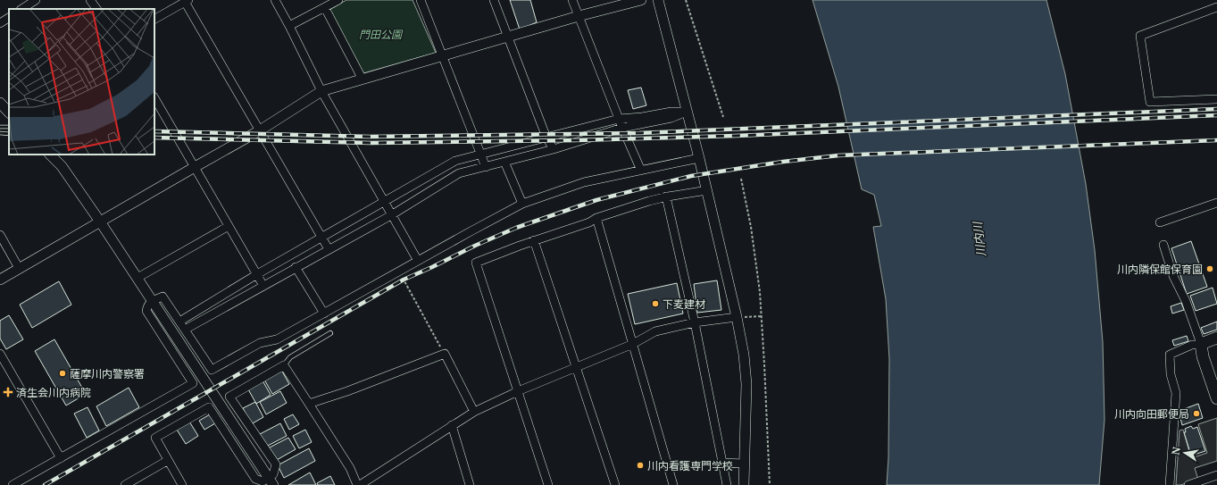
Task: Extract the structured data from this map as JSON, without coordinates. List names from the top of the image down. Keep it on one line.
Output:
{"water":["川内川"],"parks":["門田公園"],"places":{"other":["川内隣保館保育園","下麦建材","薩摩川内警察署","川内向田郵便局","川内看護専門学校"],"health":["済生会川内病院"]},"north":"left"}
